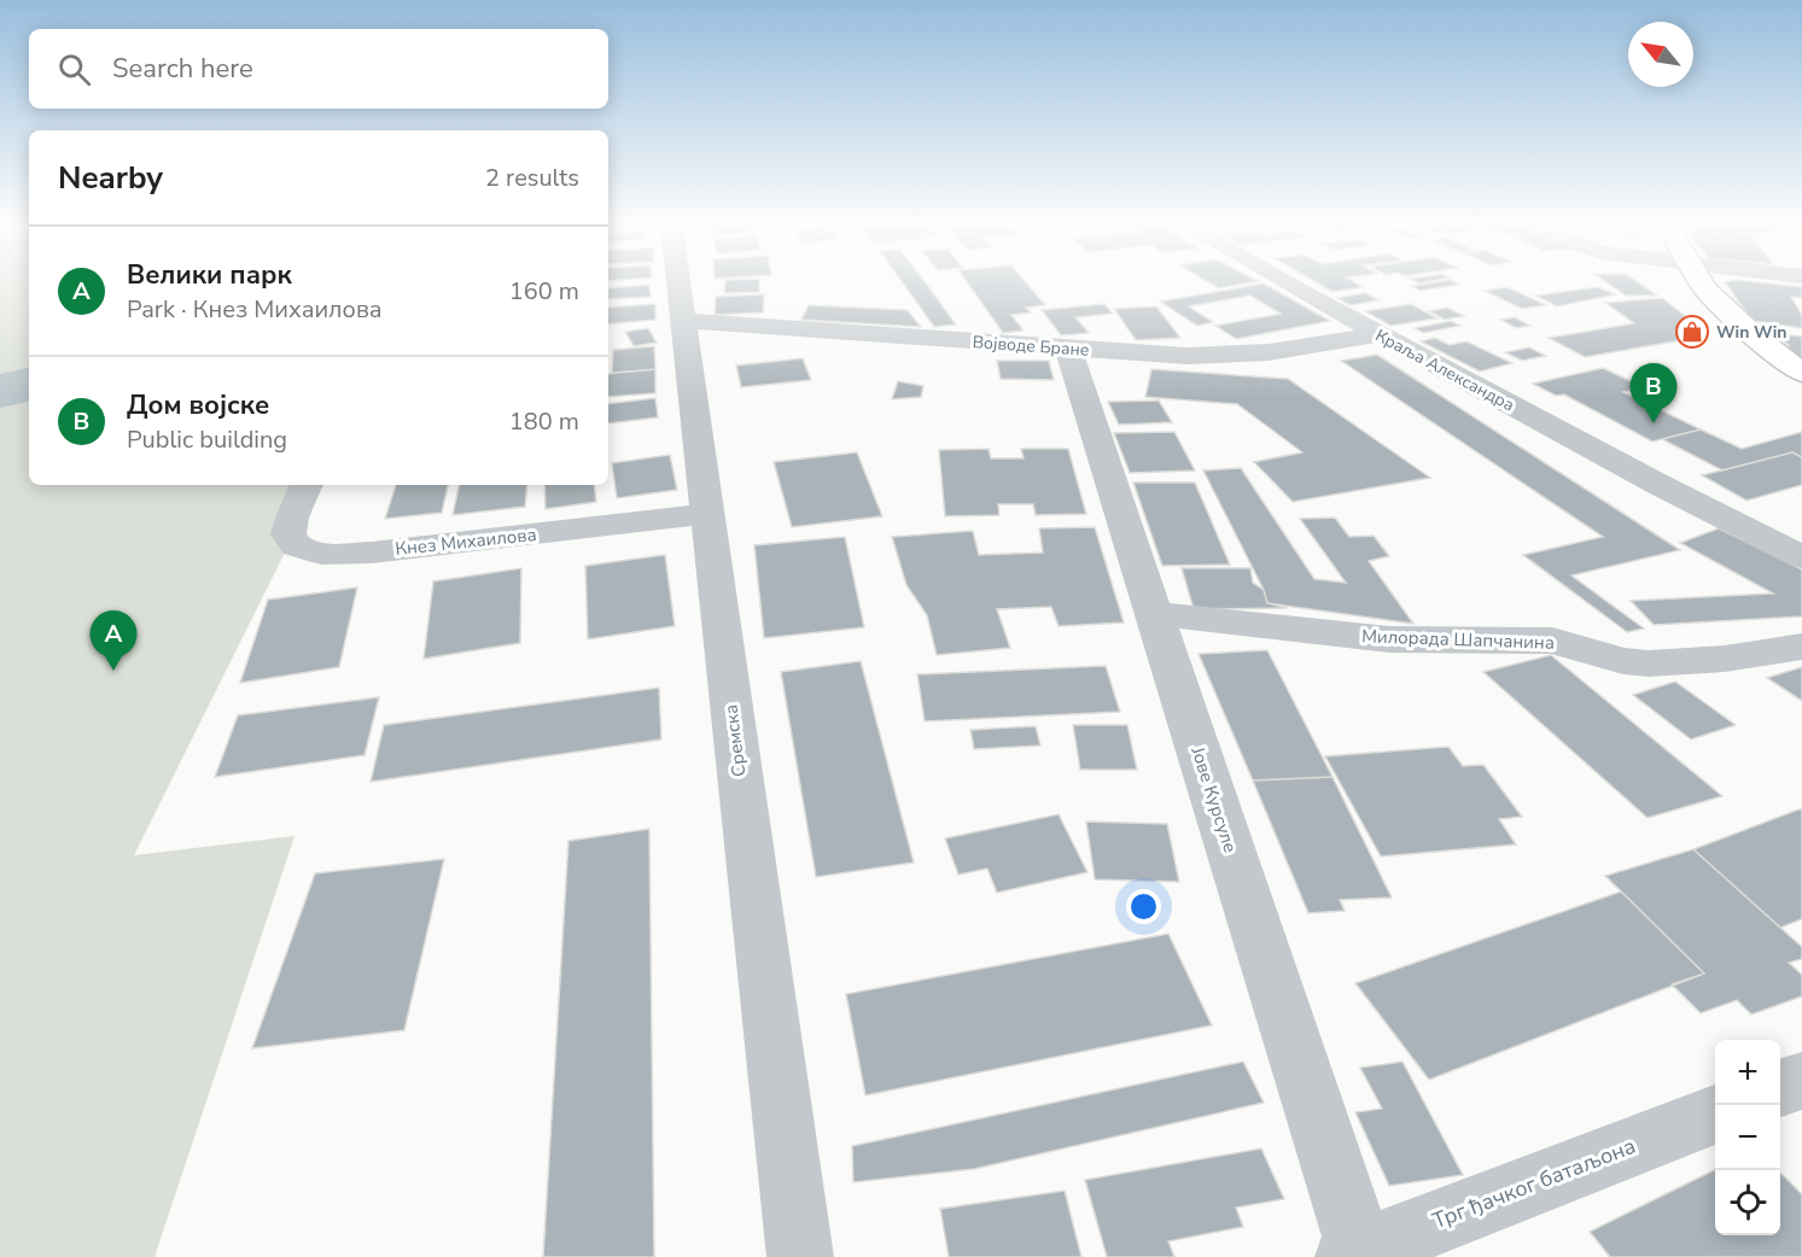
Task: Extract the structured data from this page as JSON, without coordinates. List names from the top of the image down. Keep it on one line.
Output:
{"streets":{"street":["Војводе Бране","Краља Александра","Кнез Михаилова","Милорада Шапчанина","Сремска","Јове Курсуле","Трг ђачког батаљона"]},"crossings":[["Војводе Бране","Краља Александра"],["Војводе Бране","Сремска"],["Војводе Бране","Јове Курсуле"],["Кнез Михаилова","Сремска"],["Милорада Шапчанина","Јове Курсуле"],["Јове Курсуле","Трг ђачког батаљона"]],"places":{"shop":["Win Win"]},"north":"top left","page":{"search":"Search here","heading":["Nearby","2 results"],"list":[{"mark":"A","name":"Велики парк","note":"Park · Кнез Михаилова","value":"160 m"},{"mark":"B","name":"Дом војске","note":"Public building","value":"180 m"}],"pins":["B","A"],"map_buttons":["+","−"]}}
